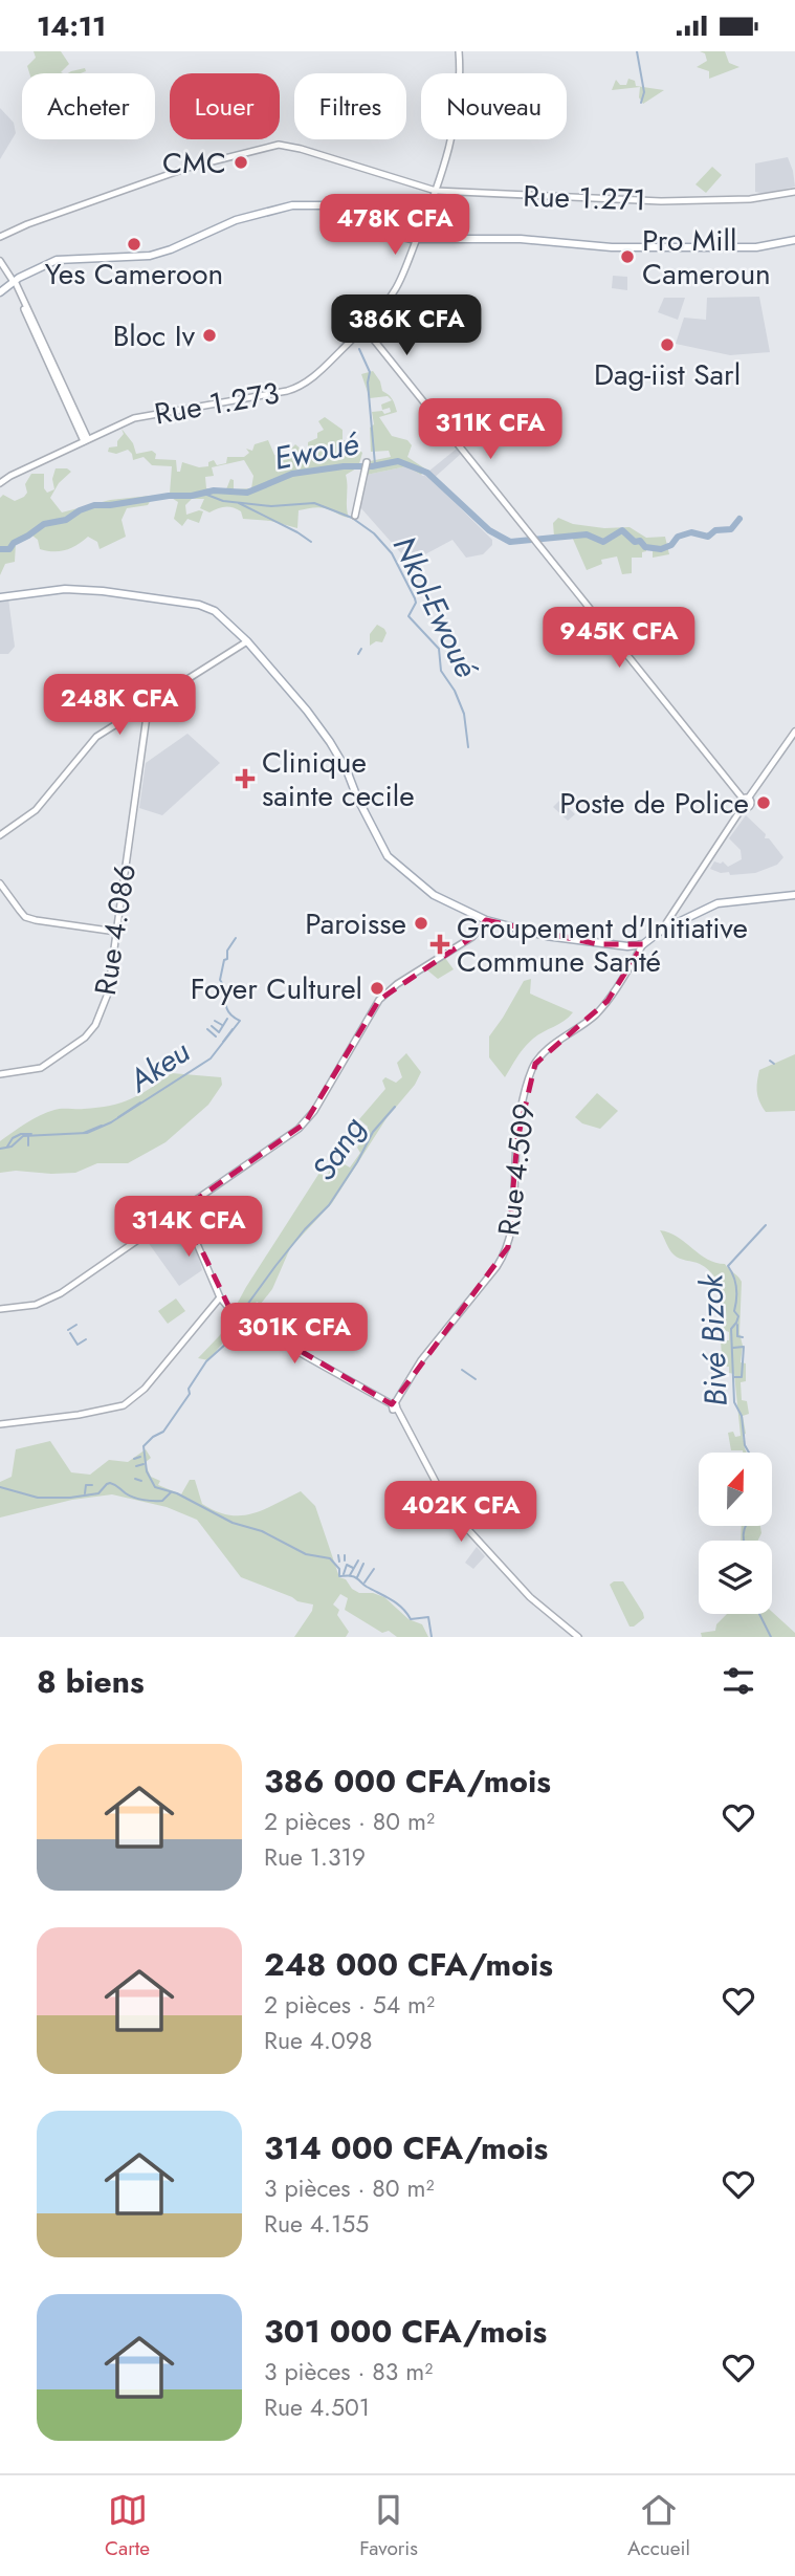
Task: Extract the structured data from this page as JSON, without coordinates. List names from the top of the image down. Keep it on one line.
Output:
{"streets":{"street":["Rue 1.271","Rue 1.273","Rue 4.086","Rue 4.509"]},"crossings":[["Rue 1.271","Rue 1.273"]],"water":["Ewoué","Nkol-Ewoué","Akeu","Sang","Bivé Bizok"],"places":{"other":["CMC","Yes Cameroon","Pro Mill Cameroun","Bloc Iv","Dag-iist Sarl","Poste de Police","Paroisse","Foyer Culturel"],"health":["Clinique sainte cecile","Groupement d'Initiative Commune Santé"]},"north":"top","page":{"status":"14:11","chip":["Acheter","Louer","Filtres","Nouveau"],"price":["478K CFA","386K CFA","311K CFA","945K CFA","248K CFA","314K CFA","301K CFA","402K CFA"],"heading":"8 biens","list":[{"name":"386 000 CFA/mois","note":"2 pièces · 80 m² · Rue 1.319"},{"name":"248 000 CFA/mois","note":"2 pièces · 54 m² · Rue 4.098"},{"name":"314 000 CFA/mois","note":"3 pièces · 80 m² · Rue 4.155"},{"name":"301 000 CFA/mois","note":"3 pièces · 83 m² · Rue 4.501"}],"tabs":["Carte","Favoris","Accueil"]}}
